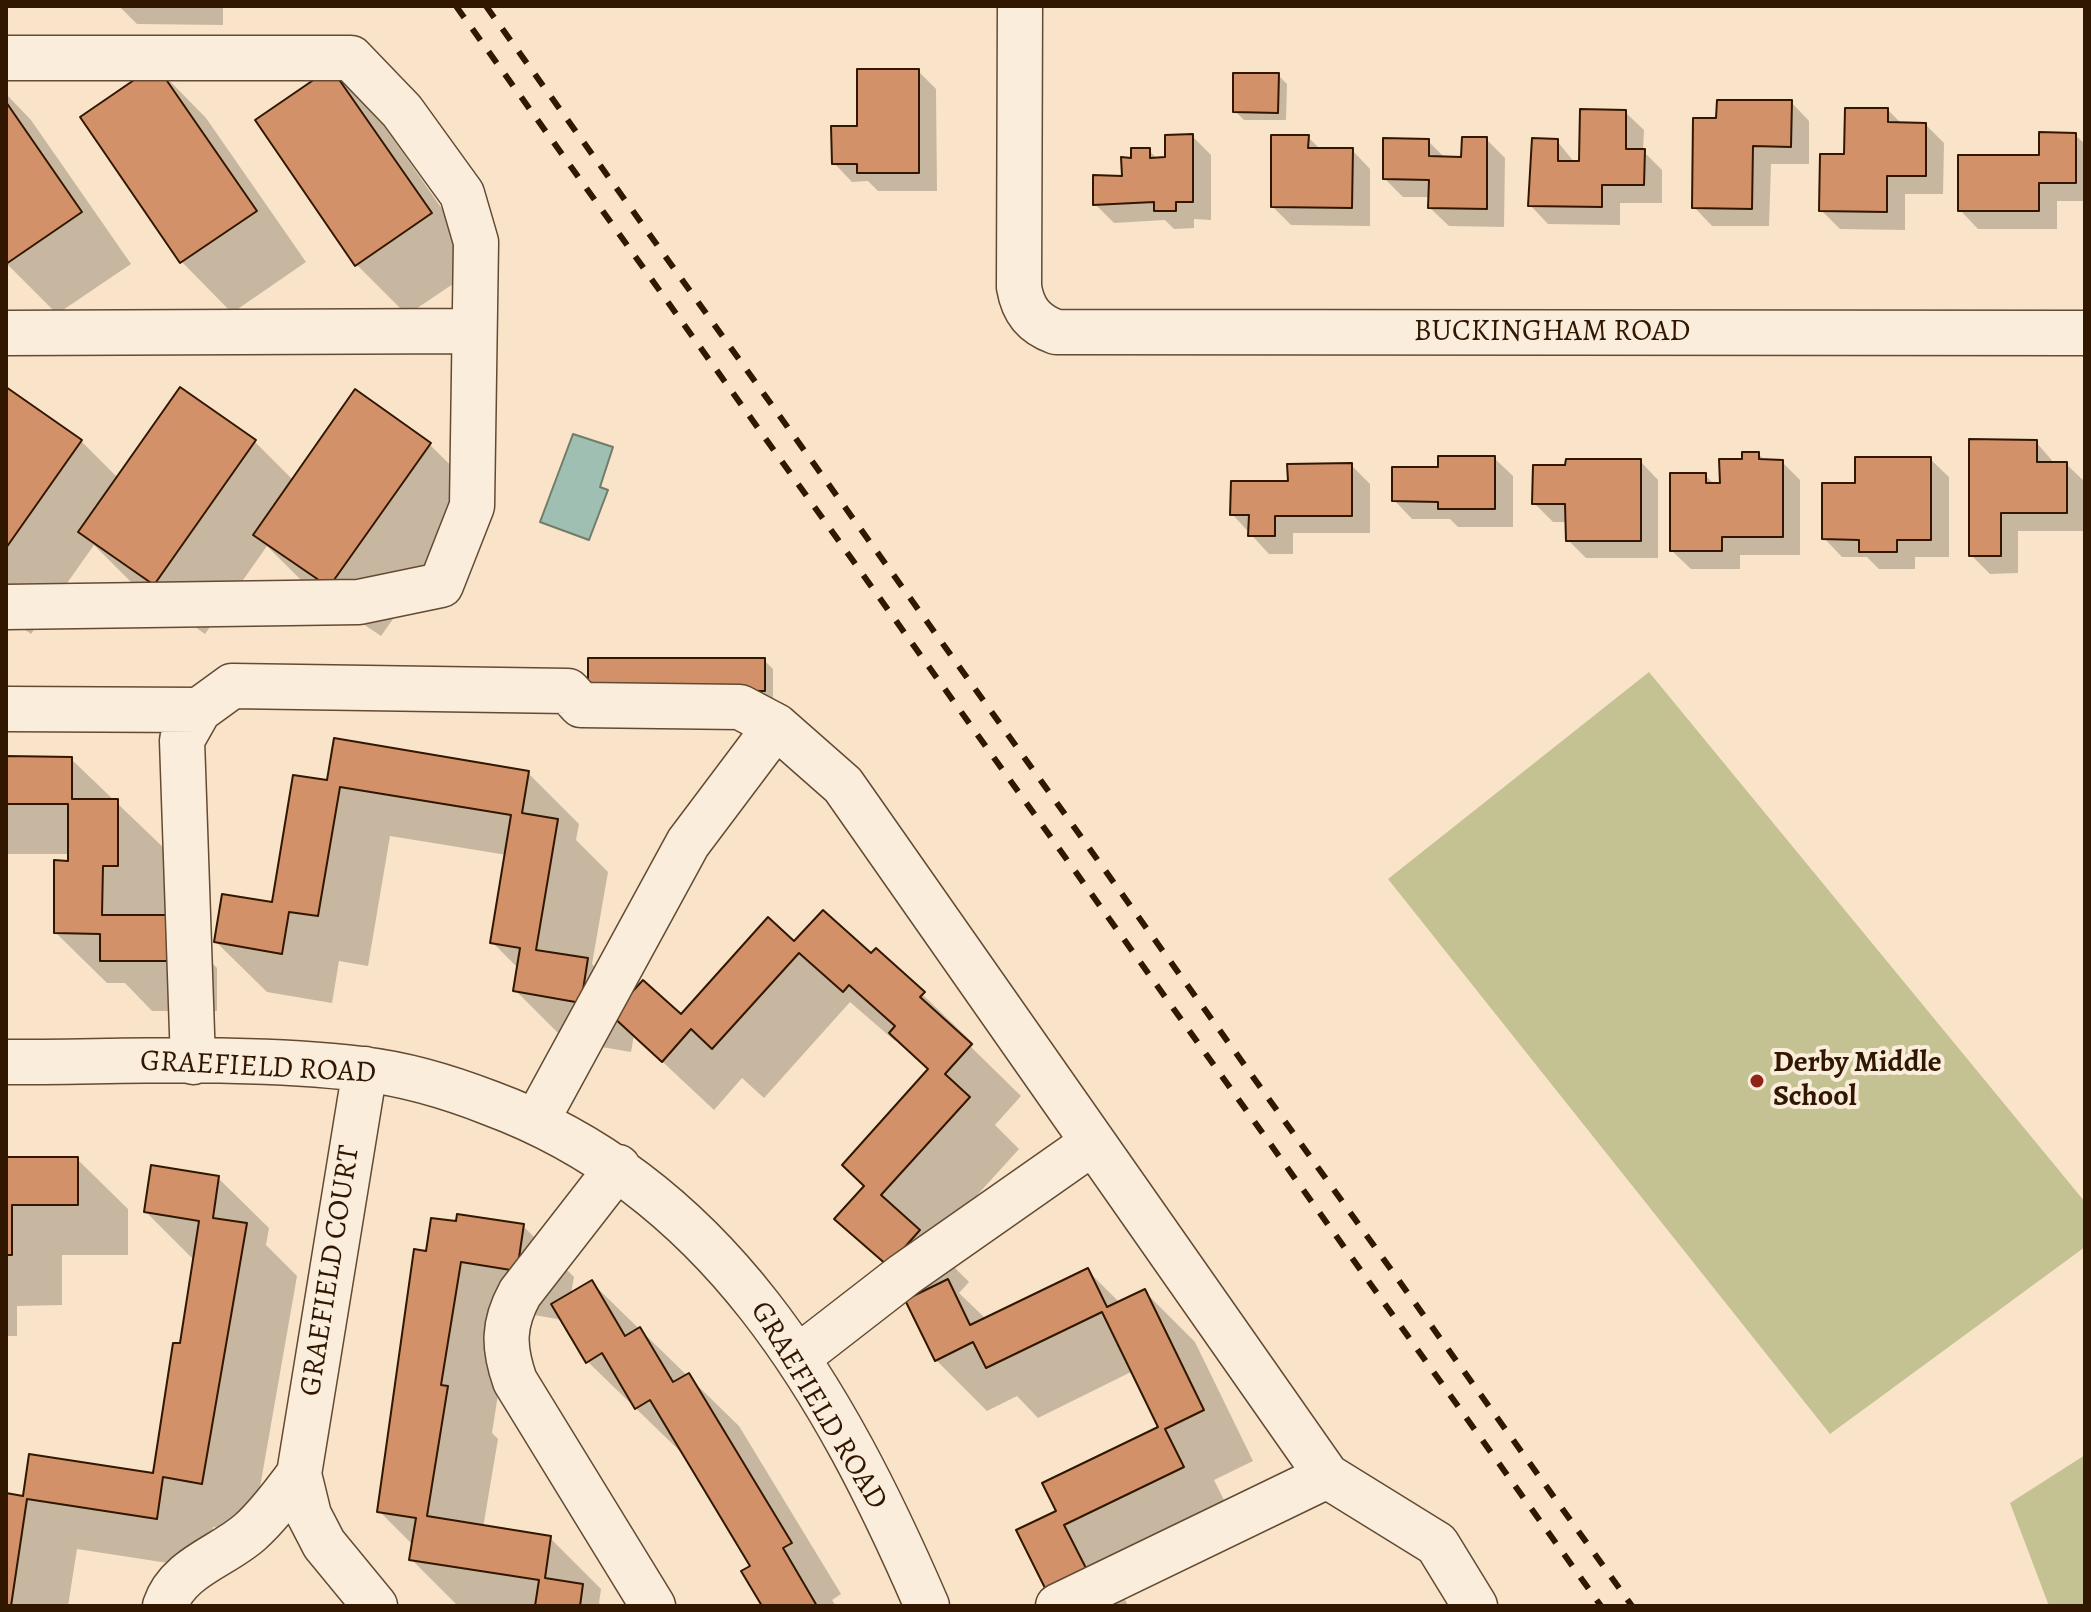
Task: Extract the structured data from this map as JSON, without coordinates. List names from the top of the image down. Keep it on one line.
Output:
{"streets":{"street":["BUCKINGHAM ROAD","GRAEFIELD ROAD","GRAEFIELD COURT"]},"crossings":[["GRAEFIELD ROAD","GRAEFIELD COURT"]],"places":["Derby Middle School"]}
